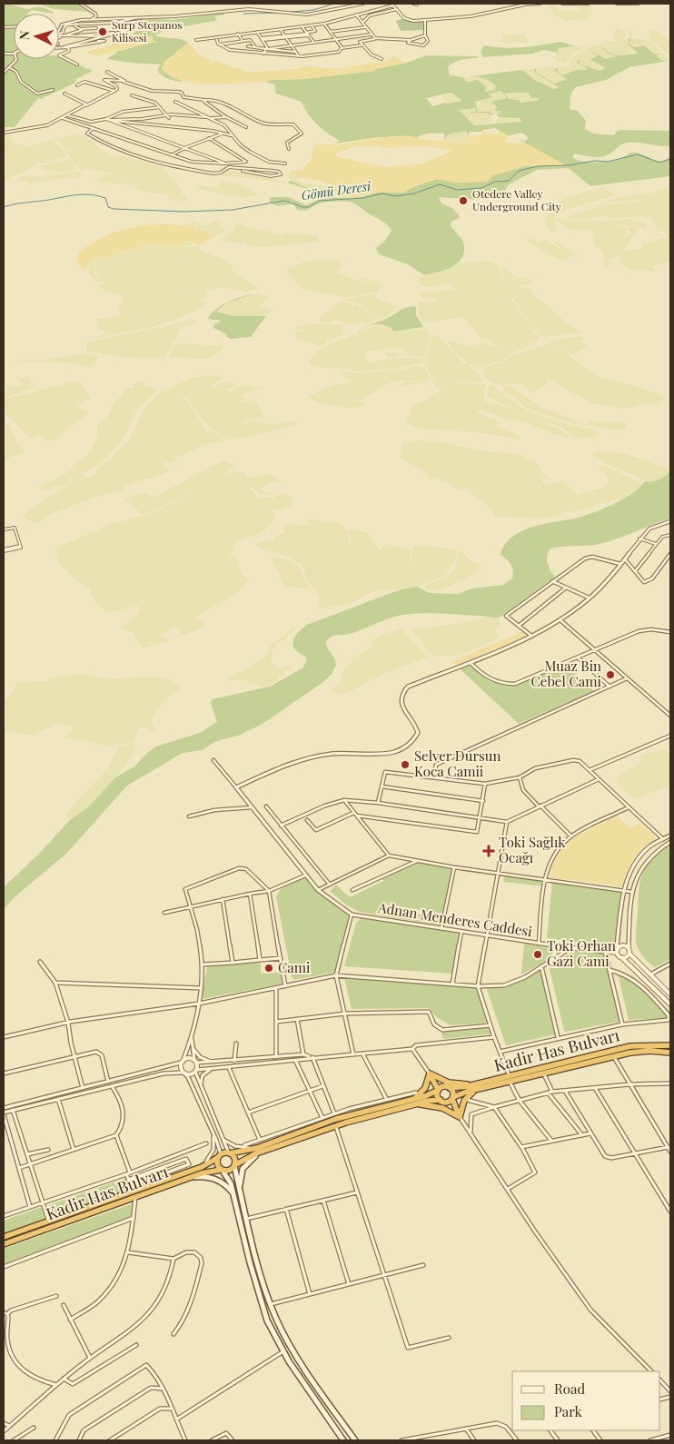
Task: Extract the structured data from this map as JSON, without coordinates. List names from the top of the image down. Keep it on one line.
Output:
{"streets":{"highway":["Kadir Has Bulvarı"],"street":["Adnan Menderes Caddesi"]},"water":["Gömü Deresi"],"places":{"other":["Surp Stepanos Kilisesi","Otedere Valley Underground City","Muaz Bin Cebel Cami","Selver Dursun Koca Camii","Toki Orhan Gazi Cami","Cami"],"health":["Toki Sağlık Ocağı"]},"legend":["Road","Park"],"north":"left"}
